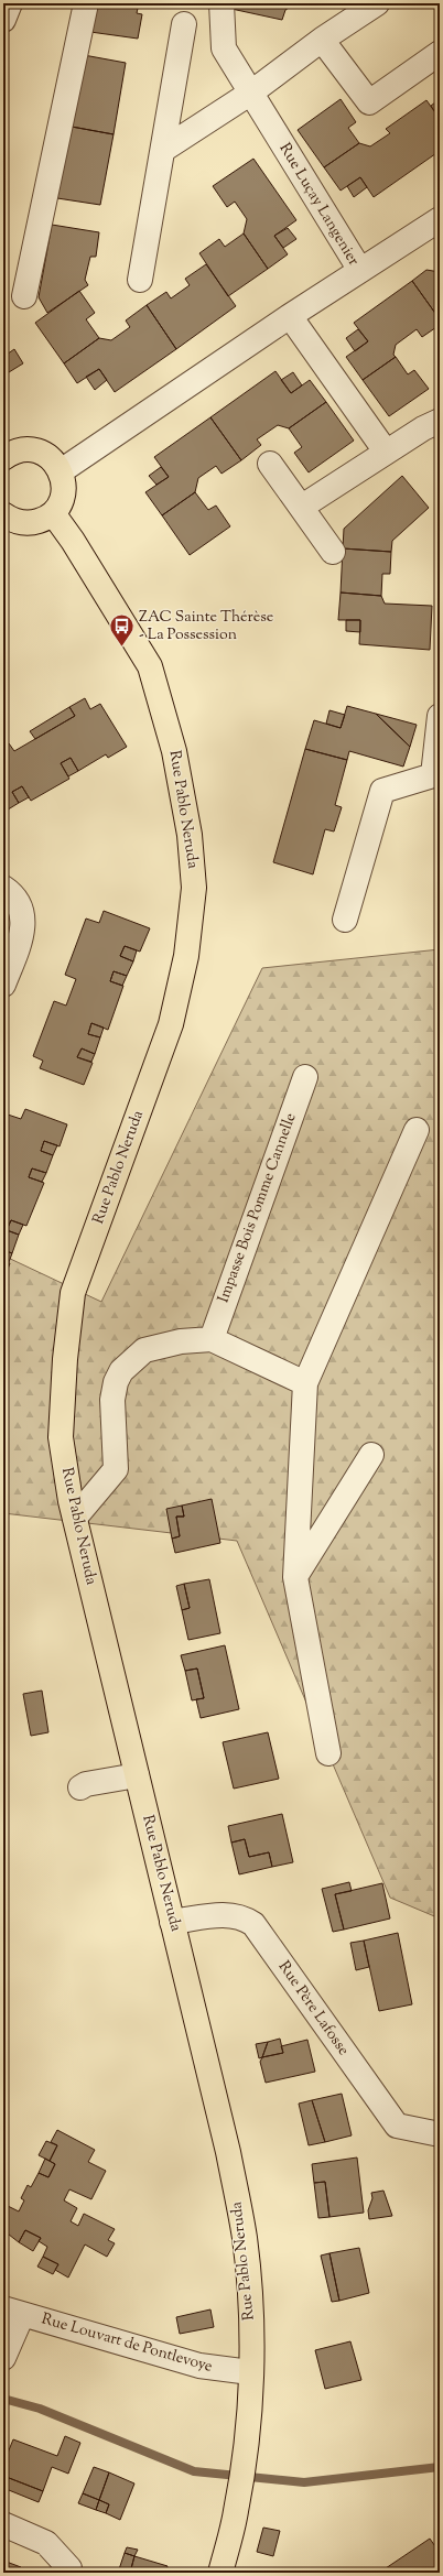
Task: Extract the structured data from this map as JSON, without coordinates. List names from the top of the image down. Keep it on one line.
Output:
{"streets":{"main road":["Rue Pablo Neruda"],"street":["Rue Luçay Langenier","Impasse Bois Pomme Cannelle","Rue Père Lafosse","Rue Louvart de Pontlevoye"]},"crossings":[["Rue Pablo Neruda","Rue Père Lafosse"],["Rue Pablo Neruda","Rue Louvart de Pontlevoye"]],"places":{"bus stop":["ZAC Sainte Thérèse - La Possession"]}}
